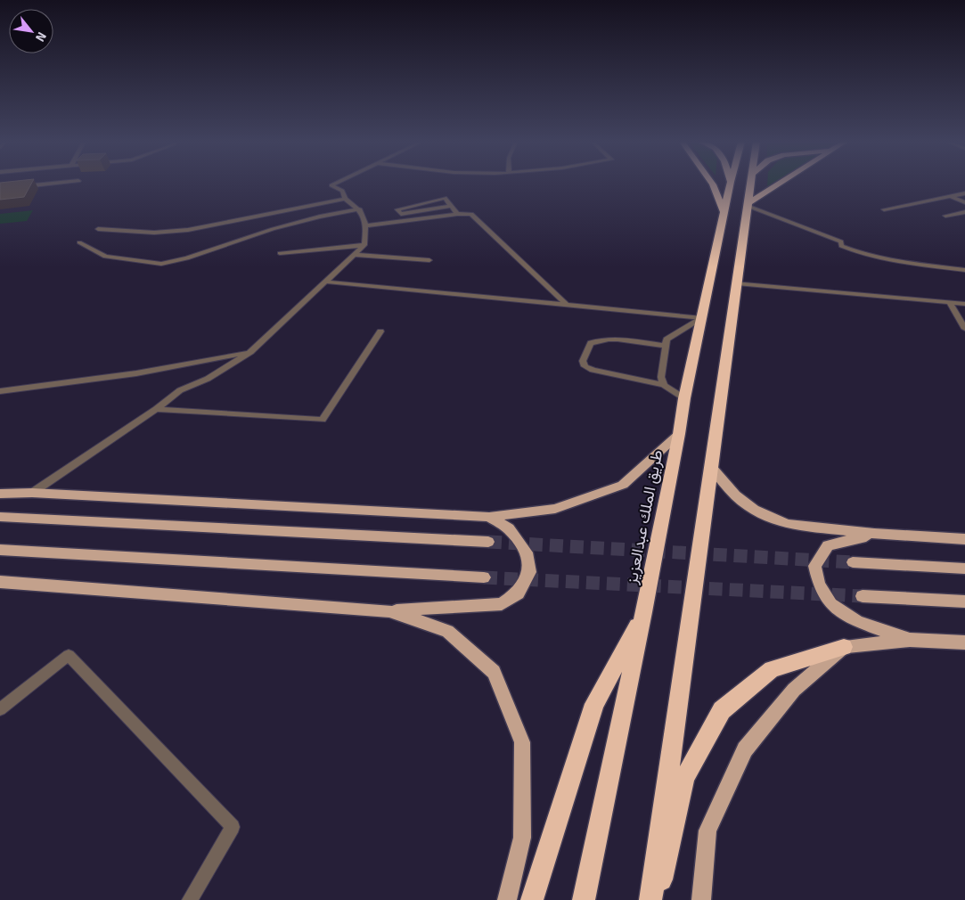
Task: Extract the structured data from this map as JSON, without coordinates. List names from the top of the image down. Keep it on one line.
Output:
{"streets":{"highway":["طريق الملك عبدالعزيز"]},"north":"bottom right"}
